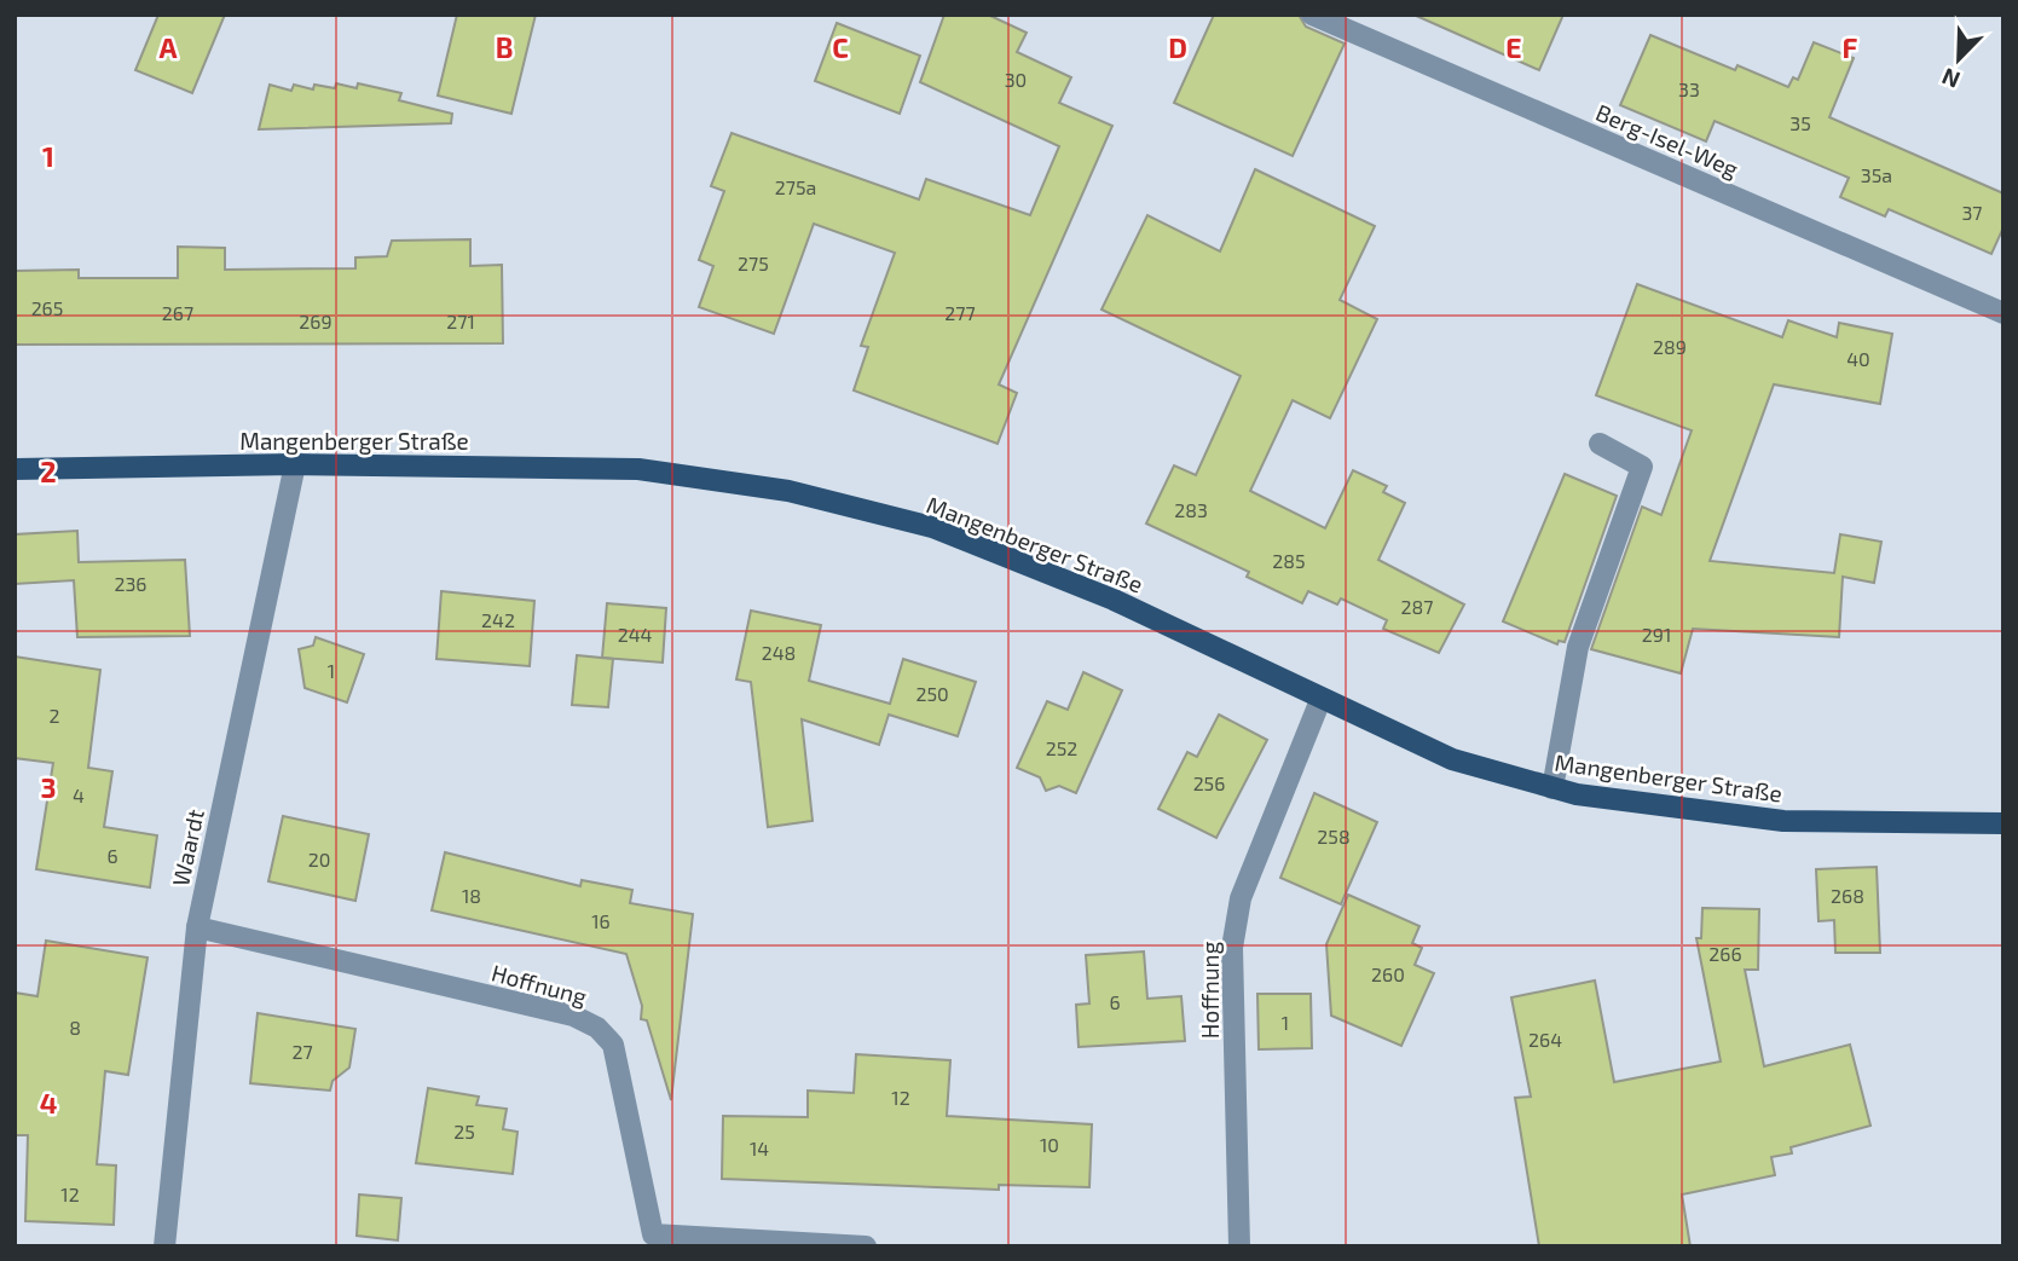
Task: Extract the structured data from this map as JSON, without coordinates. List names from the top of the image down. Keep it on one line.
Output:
{"streets":{"main road":["Mangenberger Straße"],"lane":["Berg-Isel-Weg","Waardt","Hoffnung"]},"crossings":[["Mangenberger Straße","Waardt"],["Mangenberger Straße","Hoffnung"],["Waardt","Hoffnung"]],"house_numbers":["30","33","35","35a","275a","37","275","265","267","277","269","271","289","40","283","285","236","287","242","244","291","248","1","250","2","252","256","4","258","6","20","18","268","16","266","260","6","1","8","264","27","12","25","10","14","12"],"north":"bottom left","grid":{"columns":["A","B","C","D","E","F"],"rows":["1","2","3","4"]}}
